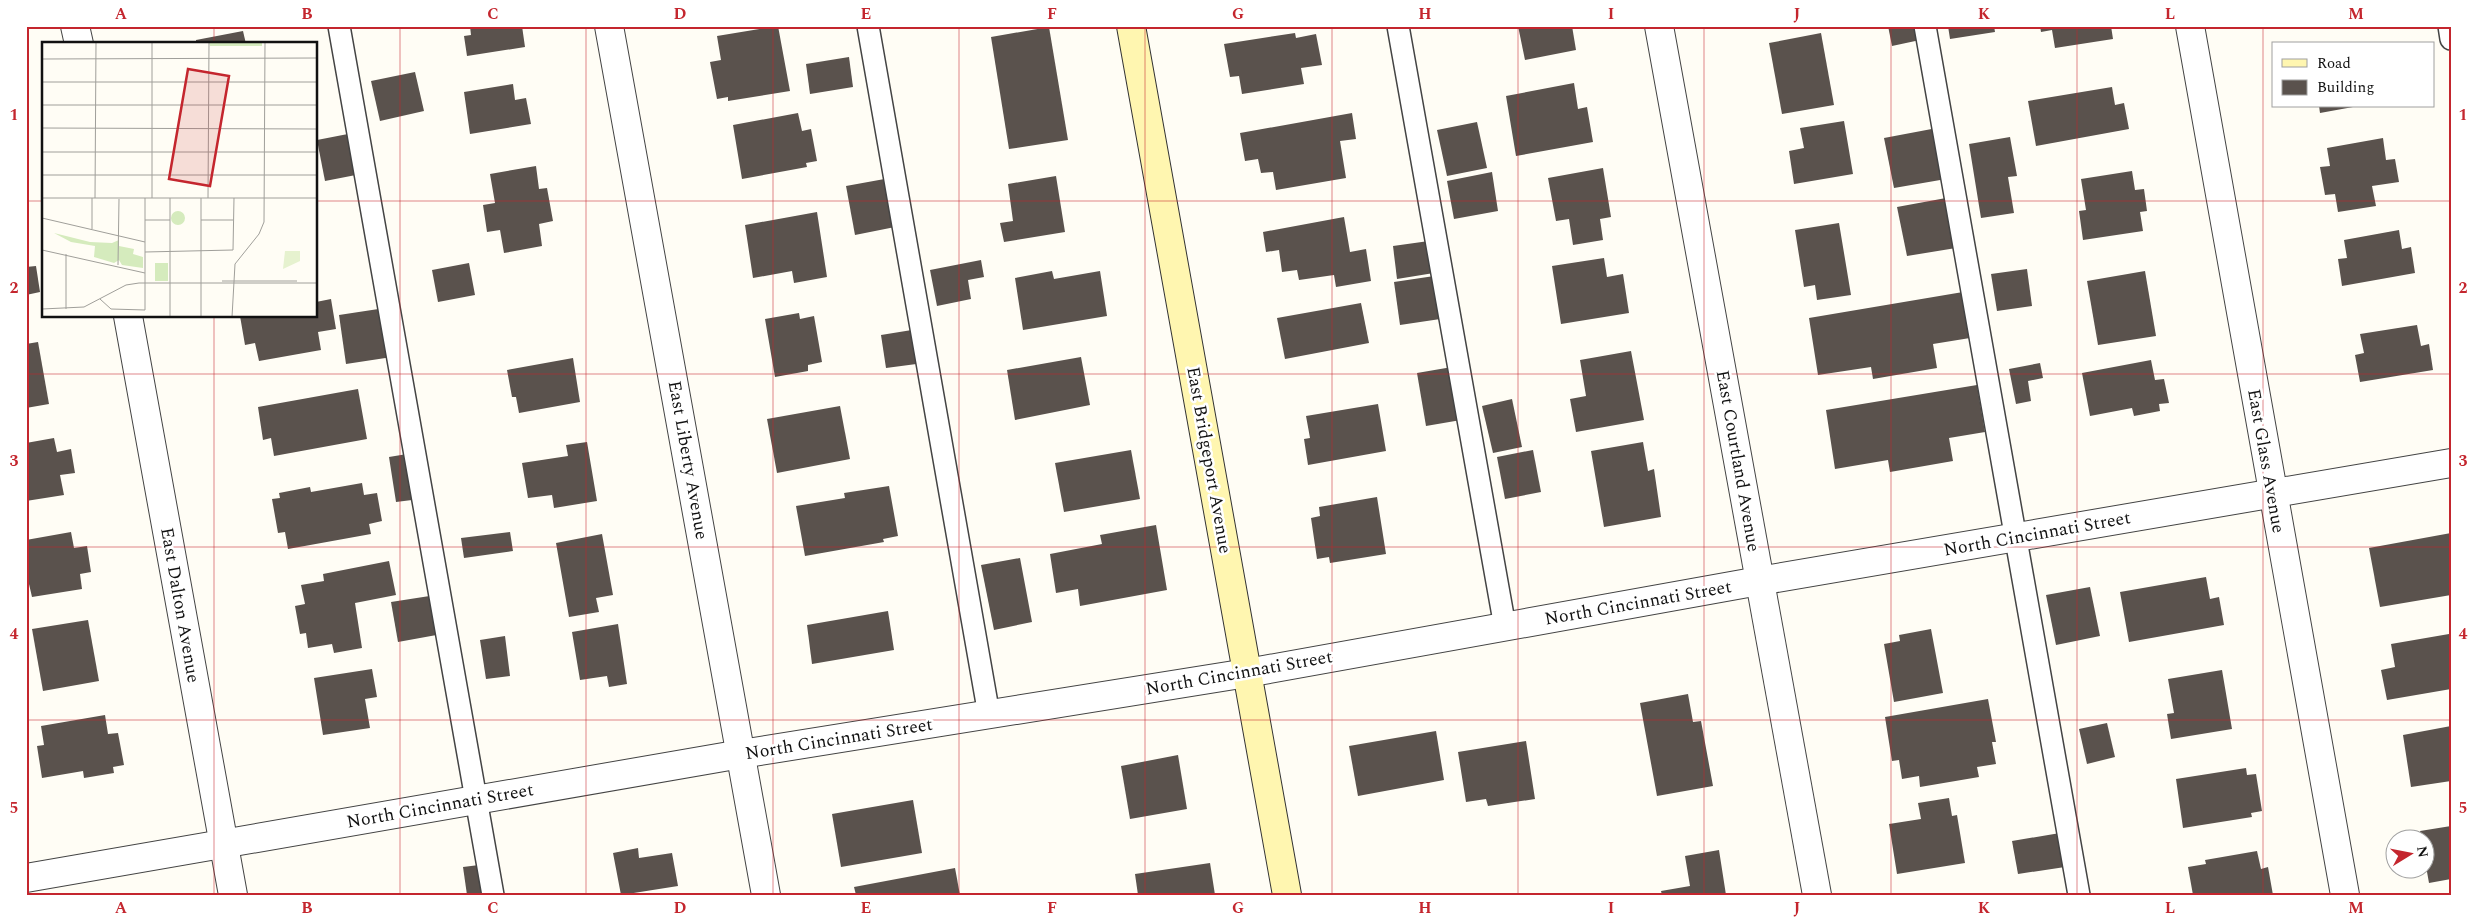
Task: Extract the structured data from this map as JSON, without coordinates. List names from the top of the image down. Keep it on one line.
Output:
{"streets":{"street":["East Liberty Avenue","East Bridgeport Avenue","East Courtland Avenue","East Glass Avenue","North Cincinnati Street","East Dalton Avenue"]},"crossings":[["East Liberty Avenue","North Cincinnati Street"],["East Bridgeport Avenue","North Cincinnati Street"],["East Courtland Avenue","North Cincinnati Street"],["East Glass Avenue","North Cincinnati Street"],["North Cincinnati Street","East Dalton Avenue"]],"legend":["Road","Building"],"north":"right","grid":{"columns":["A","B","C","D","E","F","G","H","I","J","K","L","M"],"rows":["1","2","3","4","5"]}}
